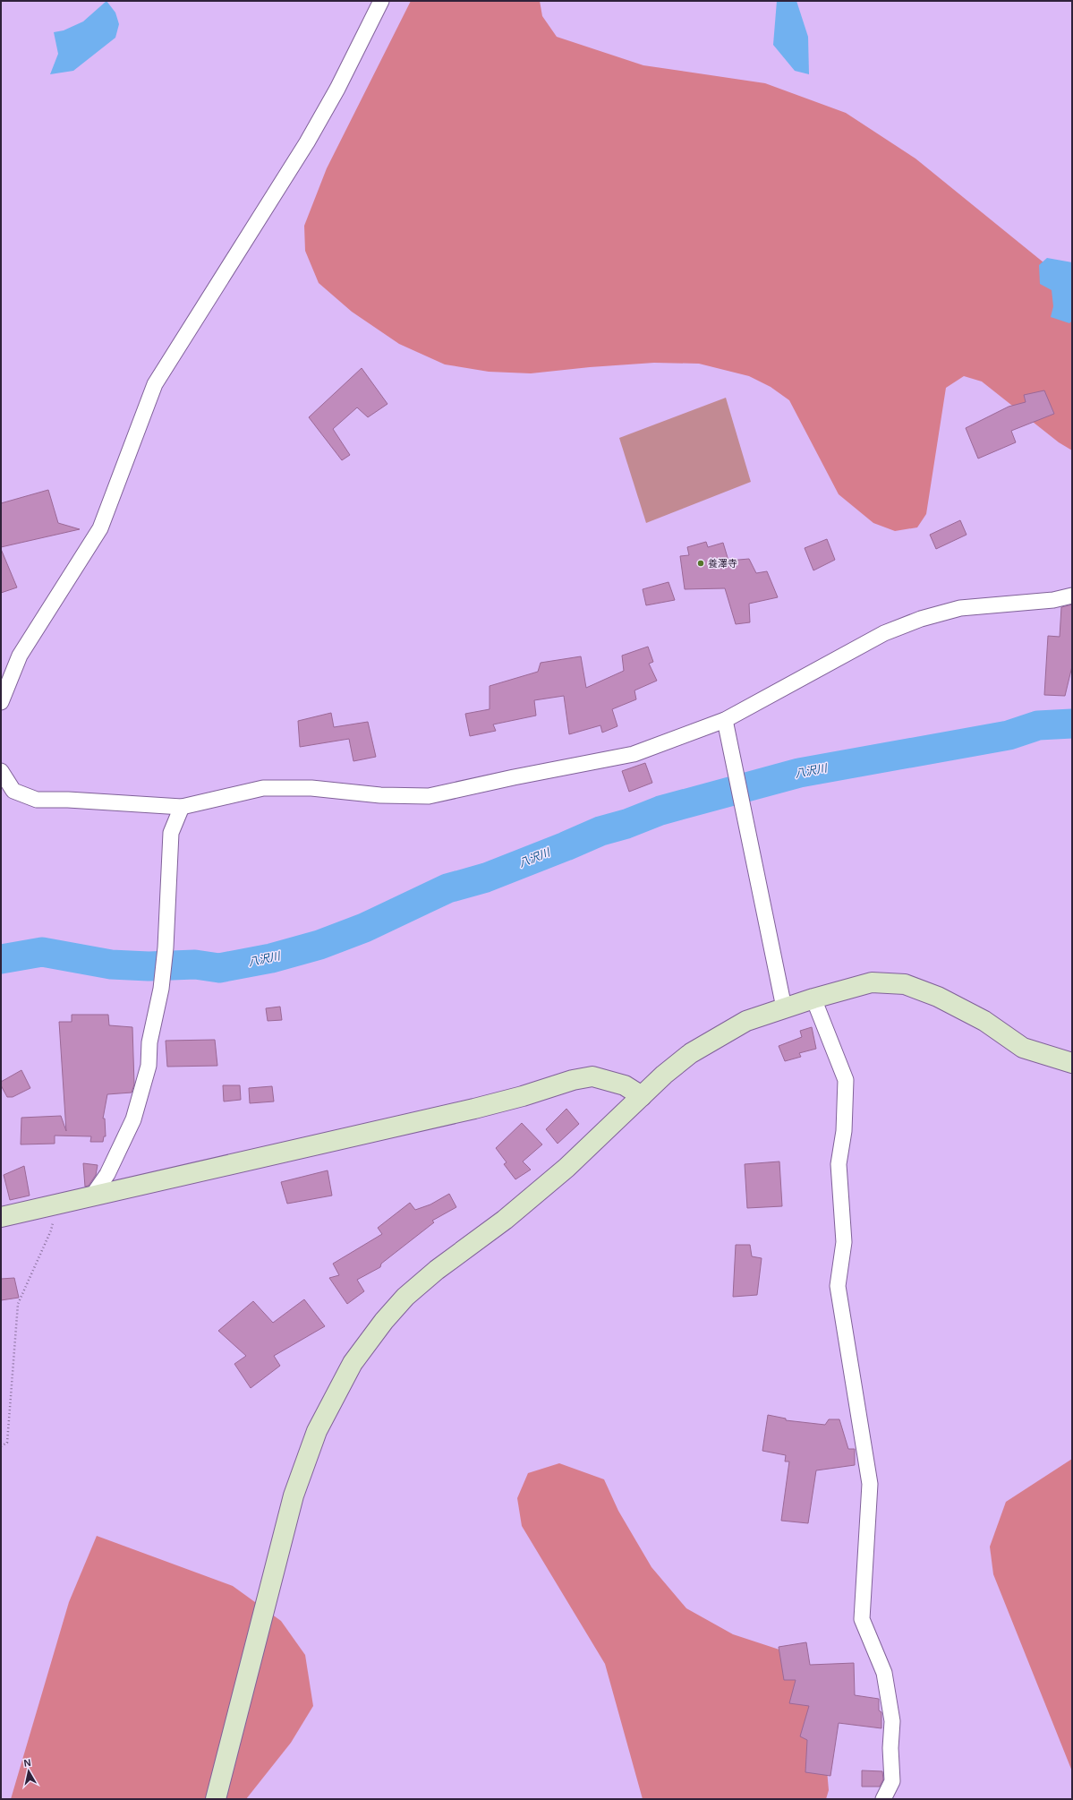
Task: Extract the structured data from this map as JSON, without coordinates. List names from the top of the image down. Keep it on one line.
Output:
{"water":["八沢川"],"places":["養澤寺"],"north":"top"}
